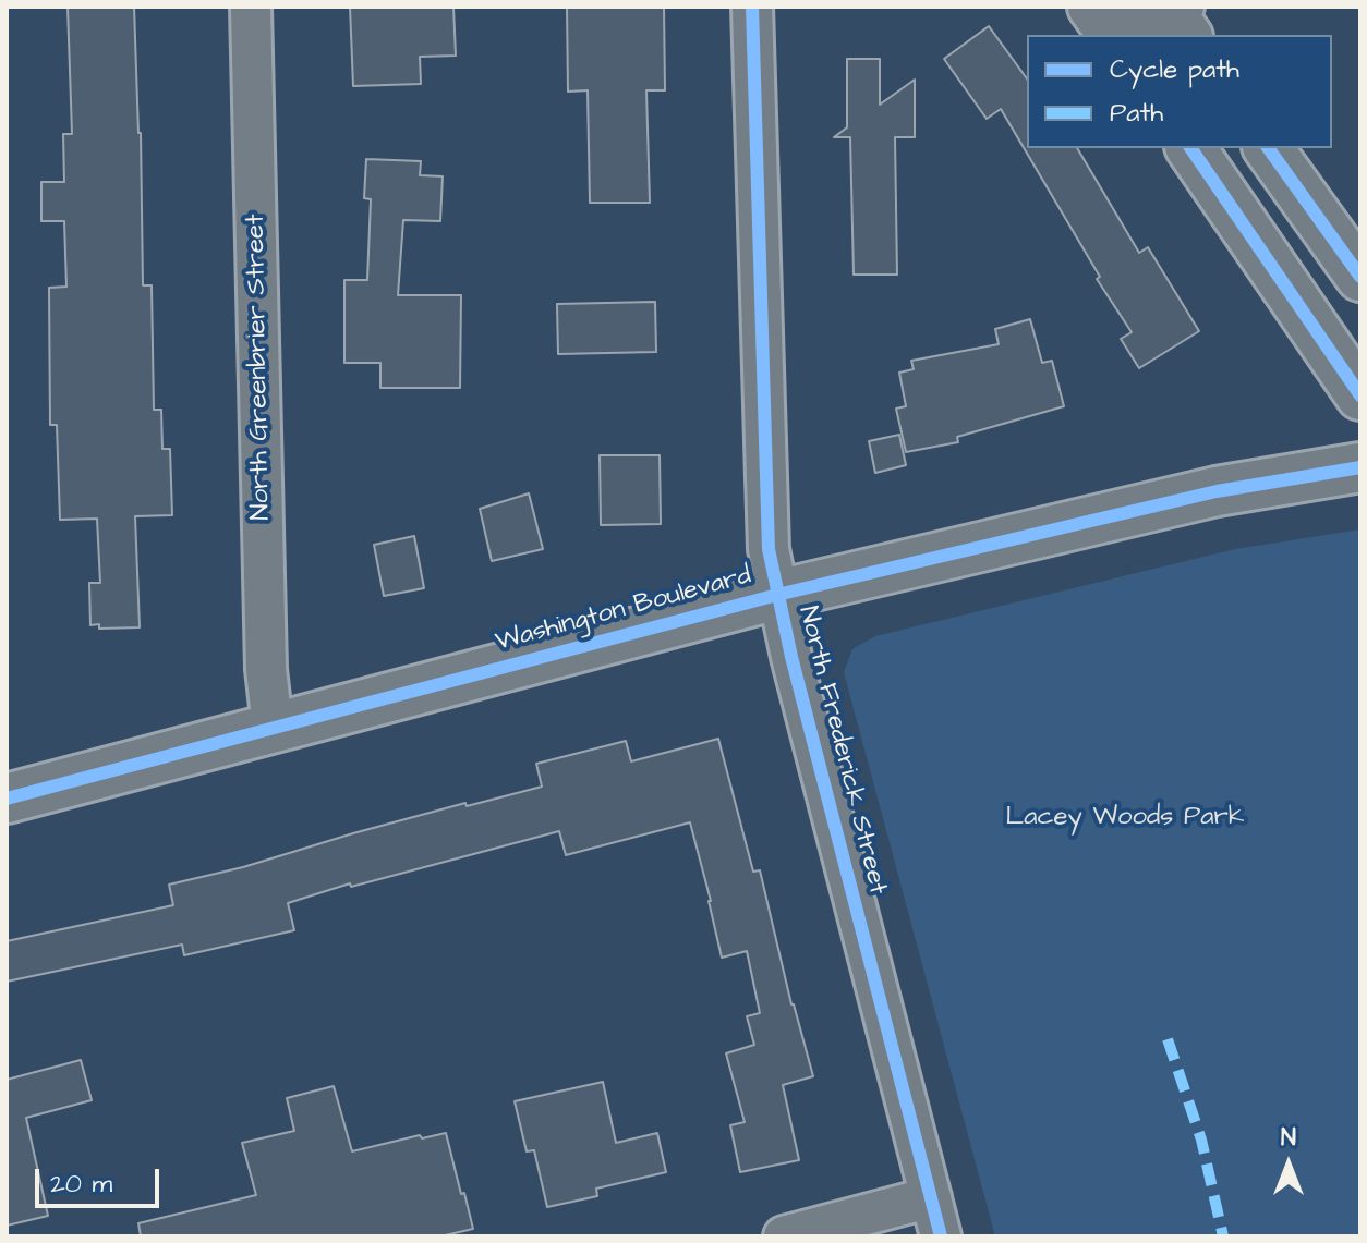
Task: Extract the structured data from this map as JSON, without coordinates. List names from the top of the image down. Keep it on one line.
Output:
{"streets":{"main road":["Washington Boulevard"],"street":["North Greenbrier Street","North Frederick Street"]},"crossings":[["North Greenbrier Street","Washington Boulevard"],["Washington Boulevard","North Frederick Street"]],"parks":["Lacey Woods Park"],"legend":["Cycle path","Path"],"scale_bar":"20 m","north":"top"}
